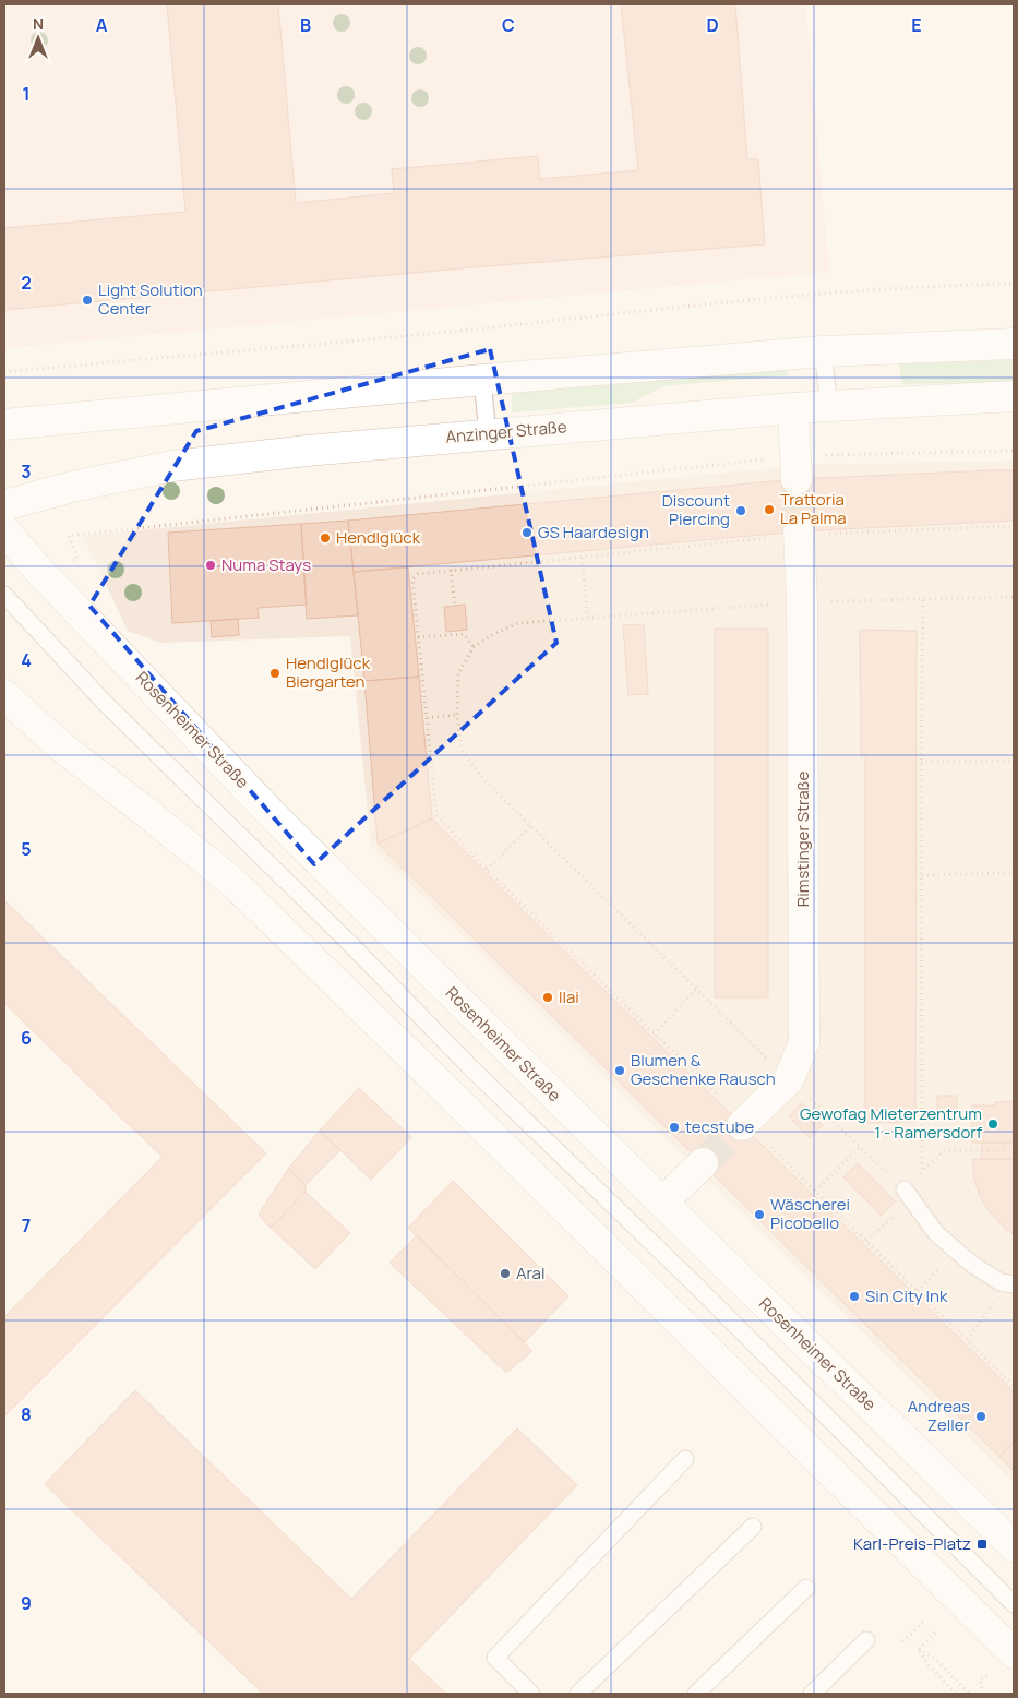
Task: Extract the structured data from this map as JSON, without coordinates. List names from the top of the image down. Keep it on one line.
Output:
{"streets":{"main road":["Anzinger Straße","Rosenheimer Straße","Rimstinger Straße"]},"places":{"other":["Light Solution Center","Trattoria La Palma","Discount Piercing","GS Haardesign","Hendlglück","Numa Stays","Hendlglück Biergarten","Ilai","Blumen & Geschenke Rausch","Gewofag Mieterzentrum 1 - Ramersdorf","tecstube","Wäscherei Picobello","Aral","Sin City Ink","Andreas Zeller"],"transit":["Karl-Preis-Platz"]},"north":"top","grid":{"columns":["A","B","C","D","E"],"rows":["1","2","3","4","5","6","7","8","9"]}}
